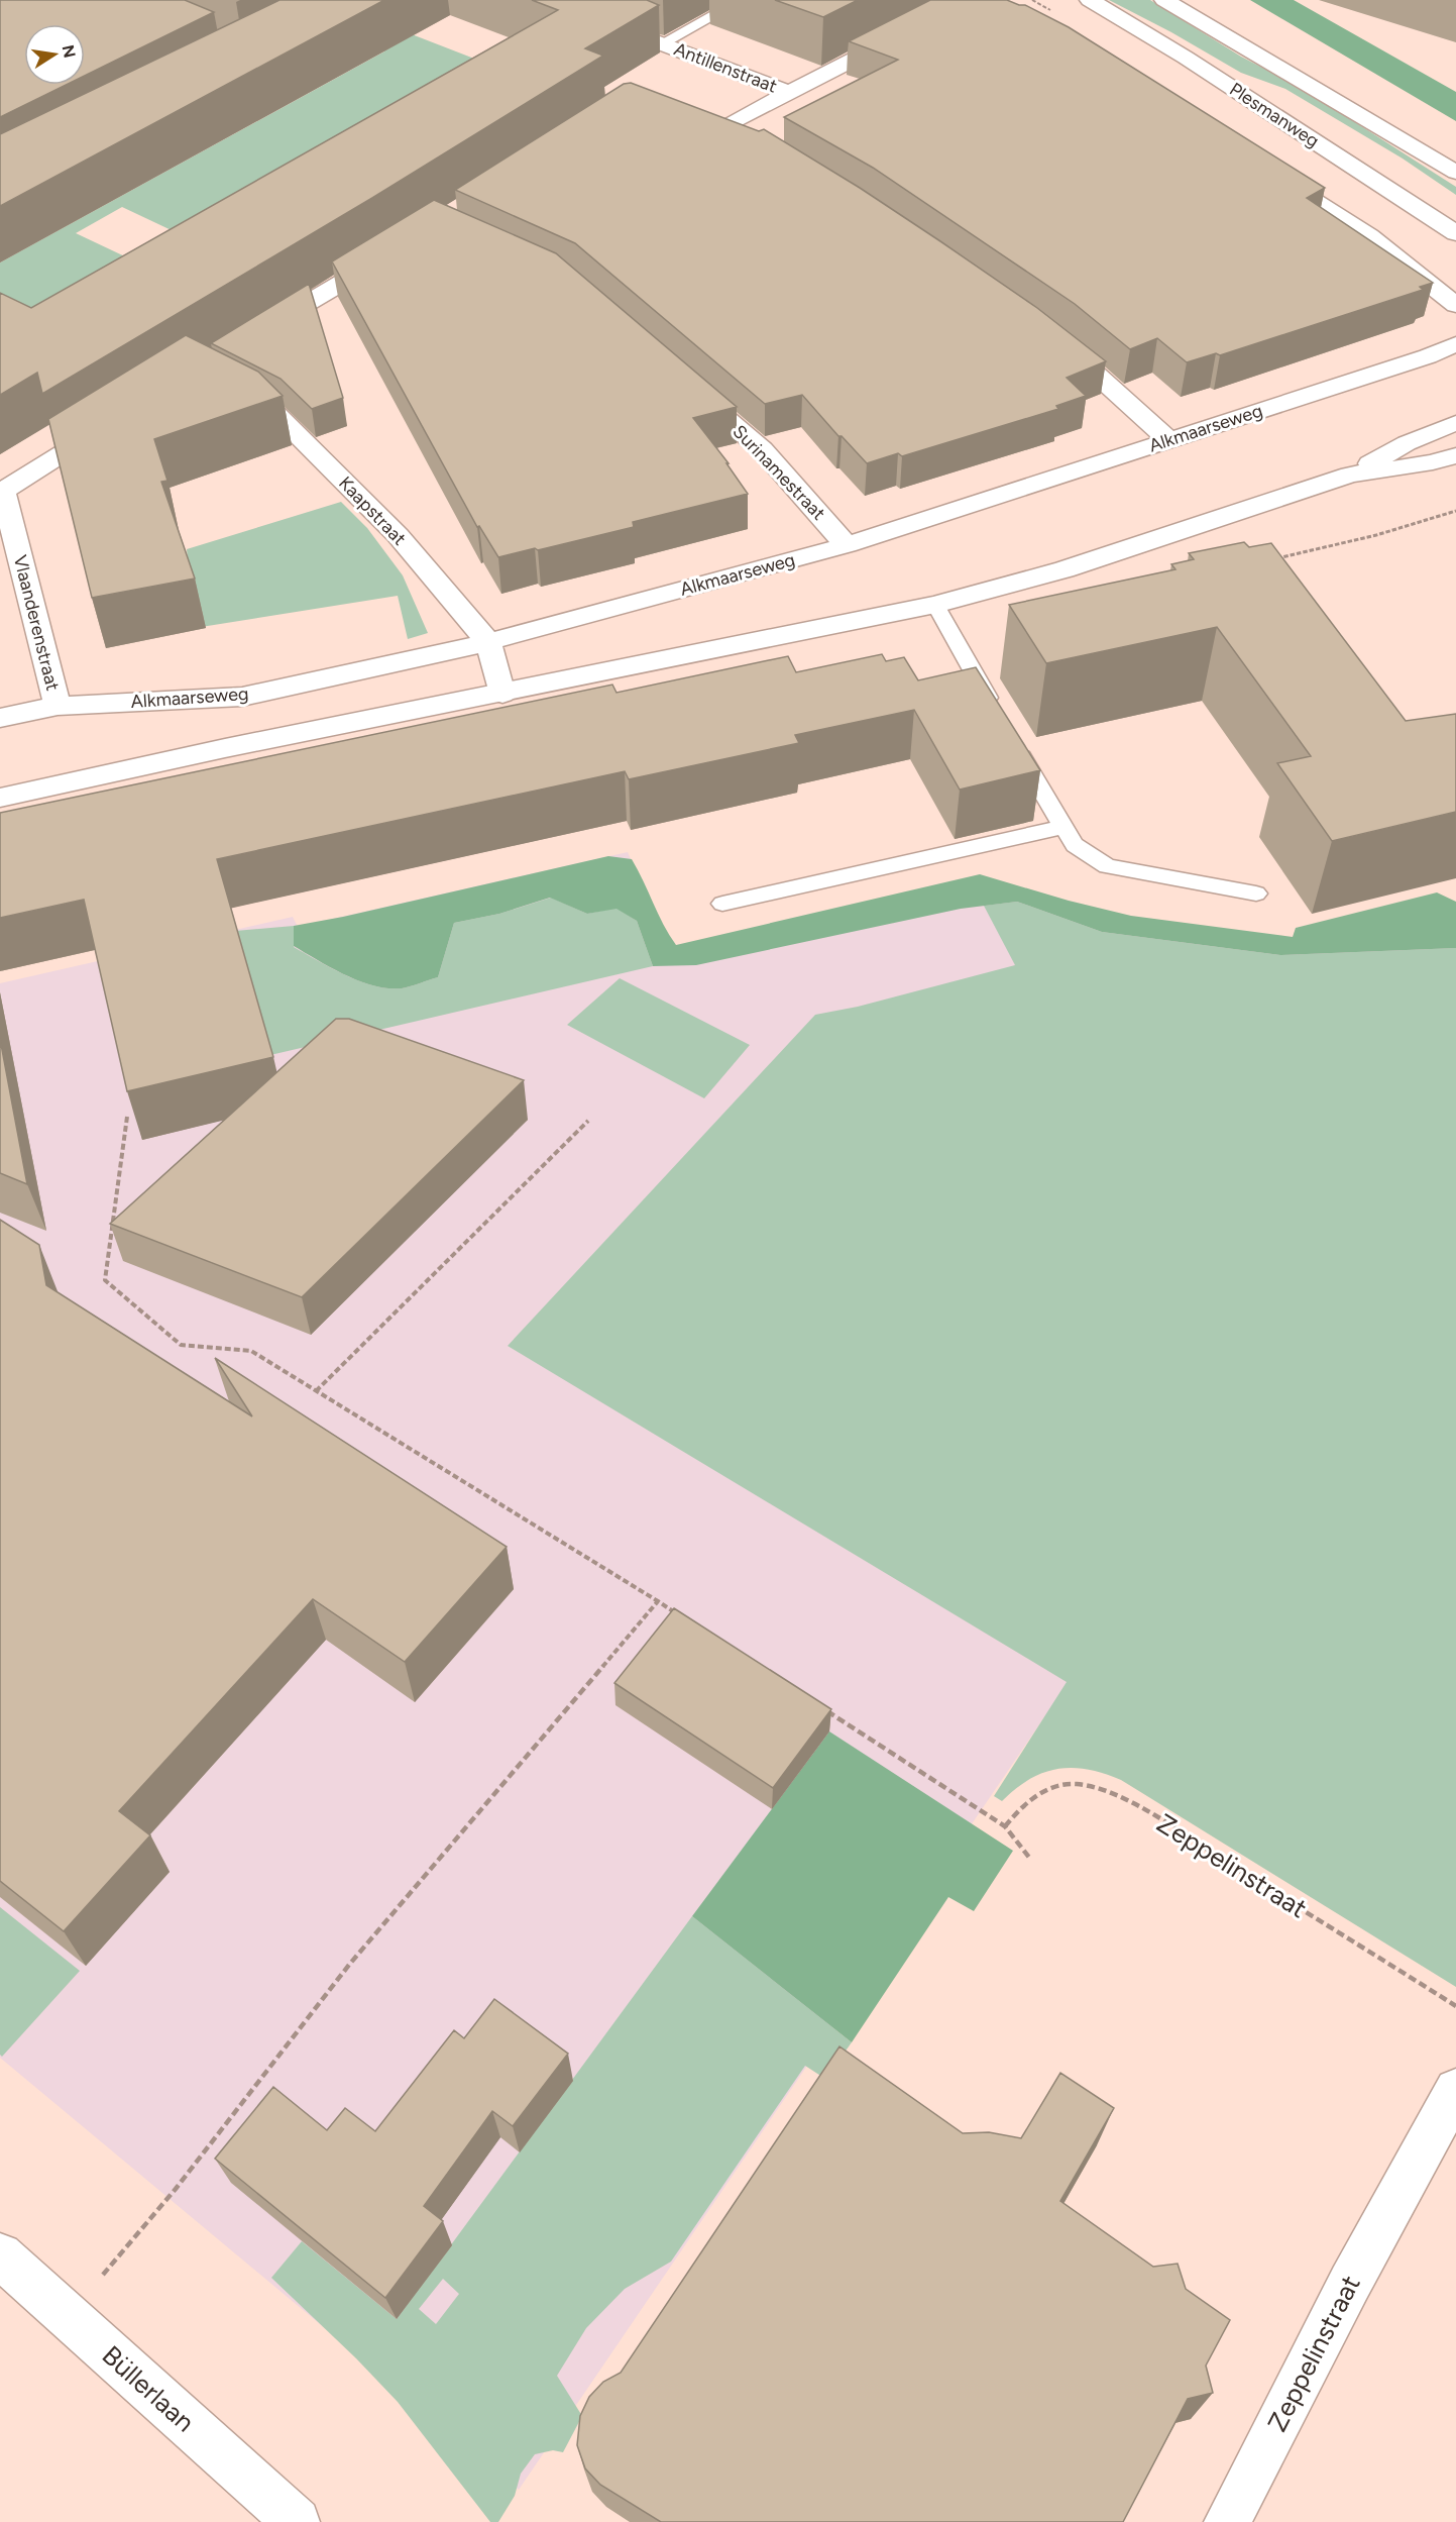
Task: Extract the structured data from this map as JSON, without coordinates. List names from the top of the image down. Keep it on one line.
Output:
{"streets":{"street":["Antillenstraat","Plesmanweg","Alkmaarseweg","Surinamestraat","Kaapstraat","Vlaanderenstraat","Zeppelinstraat","Büllerlaan"]},"crossings":[["Alkmaarseweg","Surinamestraat"],["Alkmaarseweg","Kaapstraat"],["Alkmaarseweg","Vlaanderenstraat"]],"north":"right"}
